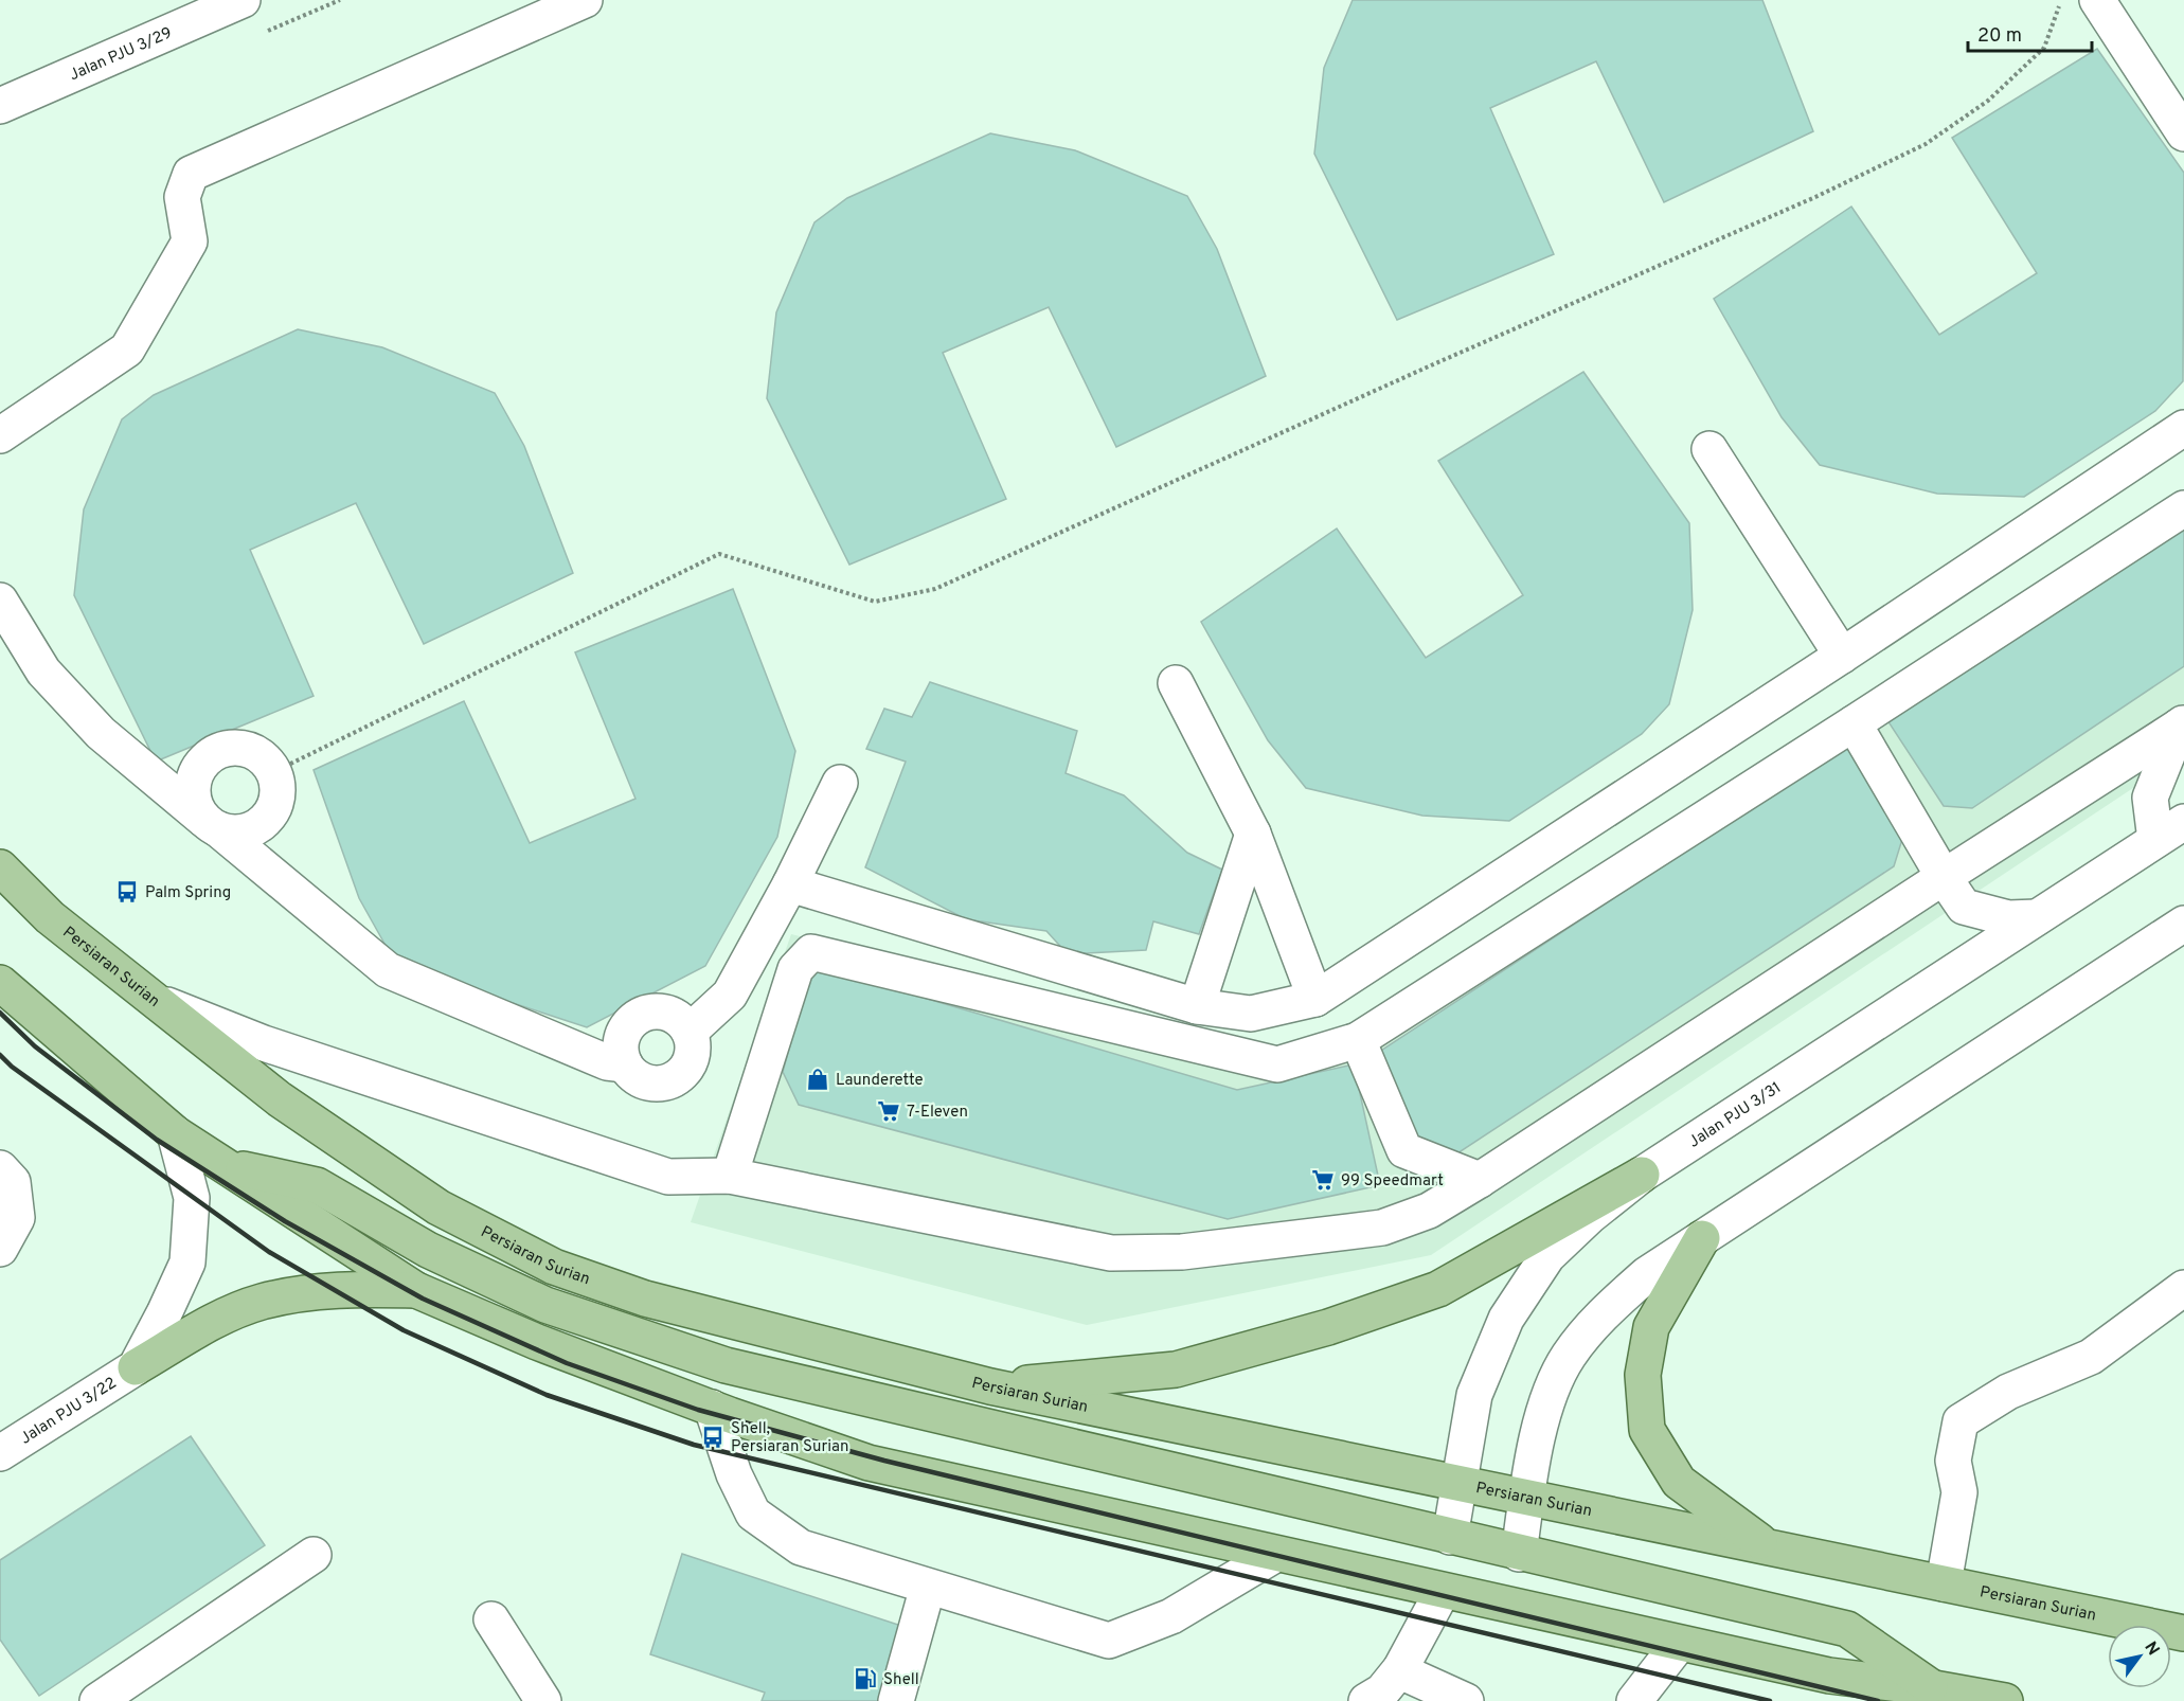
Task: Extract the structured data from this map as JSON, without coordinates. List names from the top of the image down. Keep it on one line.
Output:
{"streets":{"main road":["Persiaran Surian"],"street":["Jalan PJU 3/29","Jalan PJU 3/31","Jalan PJU 3/22"]},"crossings":[["Persiaran Surian","Jalan PJU 3/31"]],"places":{"bus stop":["Palm Spring","Shell, Persiaran Surian"],"shop":["Launderette"],"supermarket":["7-Eleven","99 Speedmart"],"fuel station":["Shell"]},"scale_bar":"20 m","north":"top right"}
